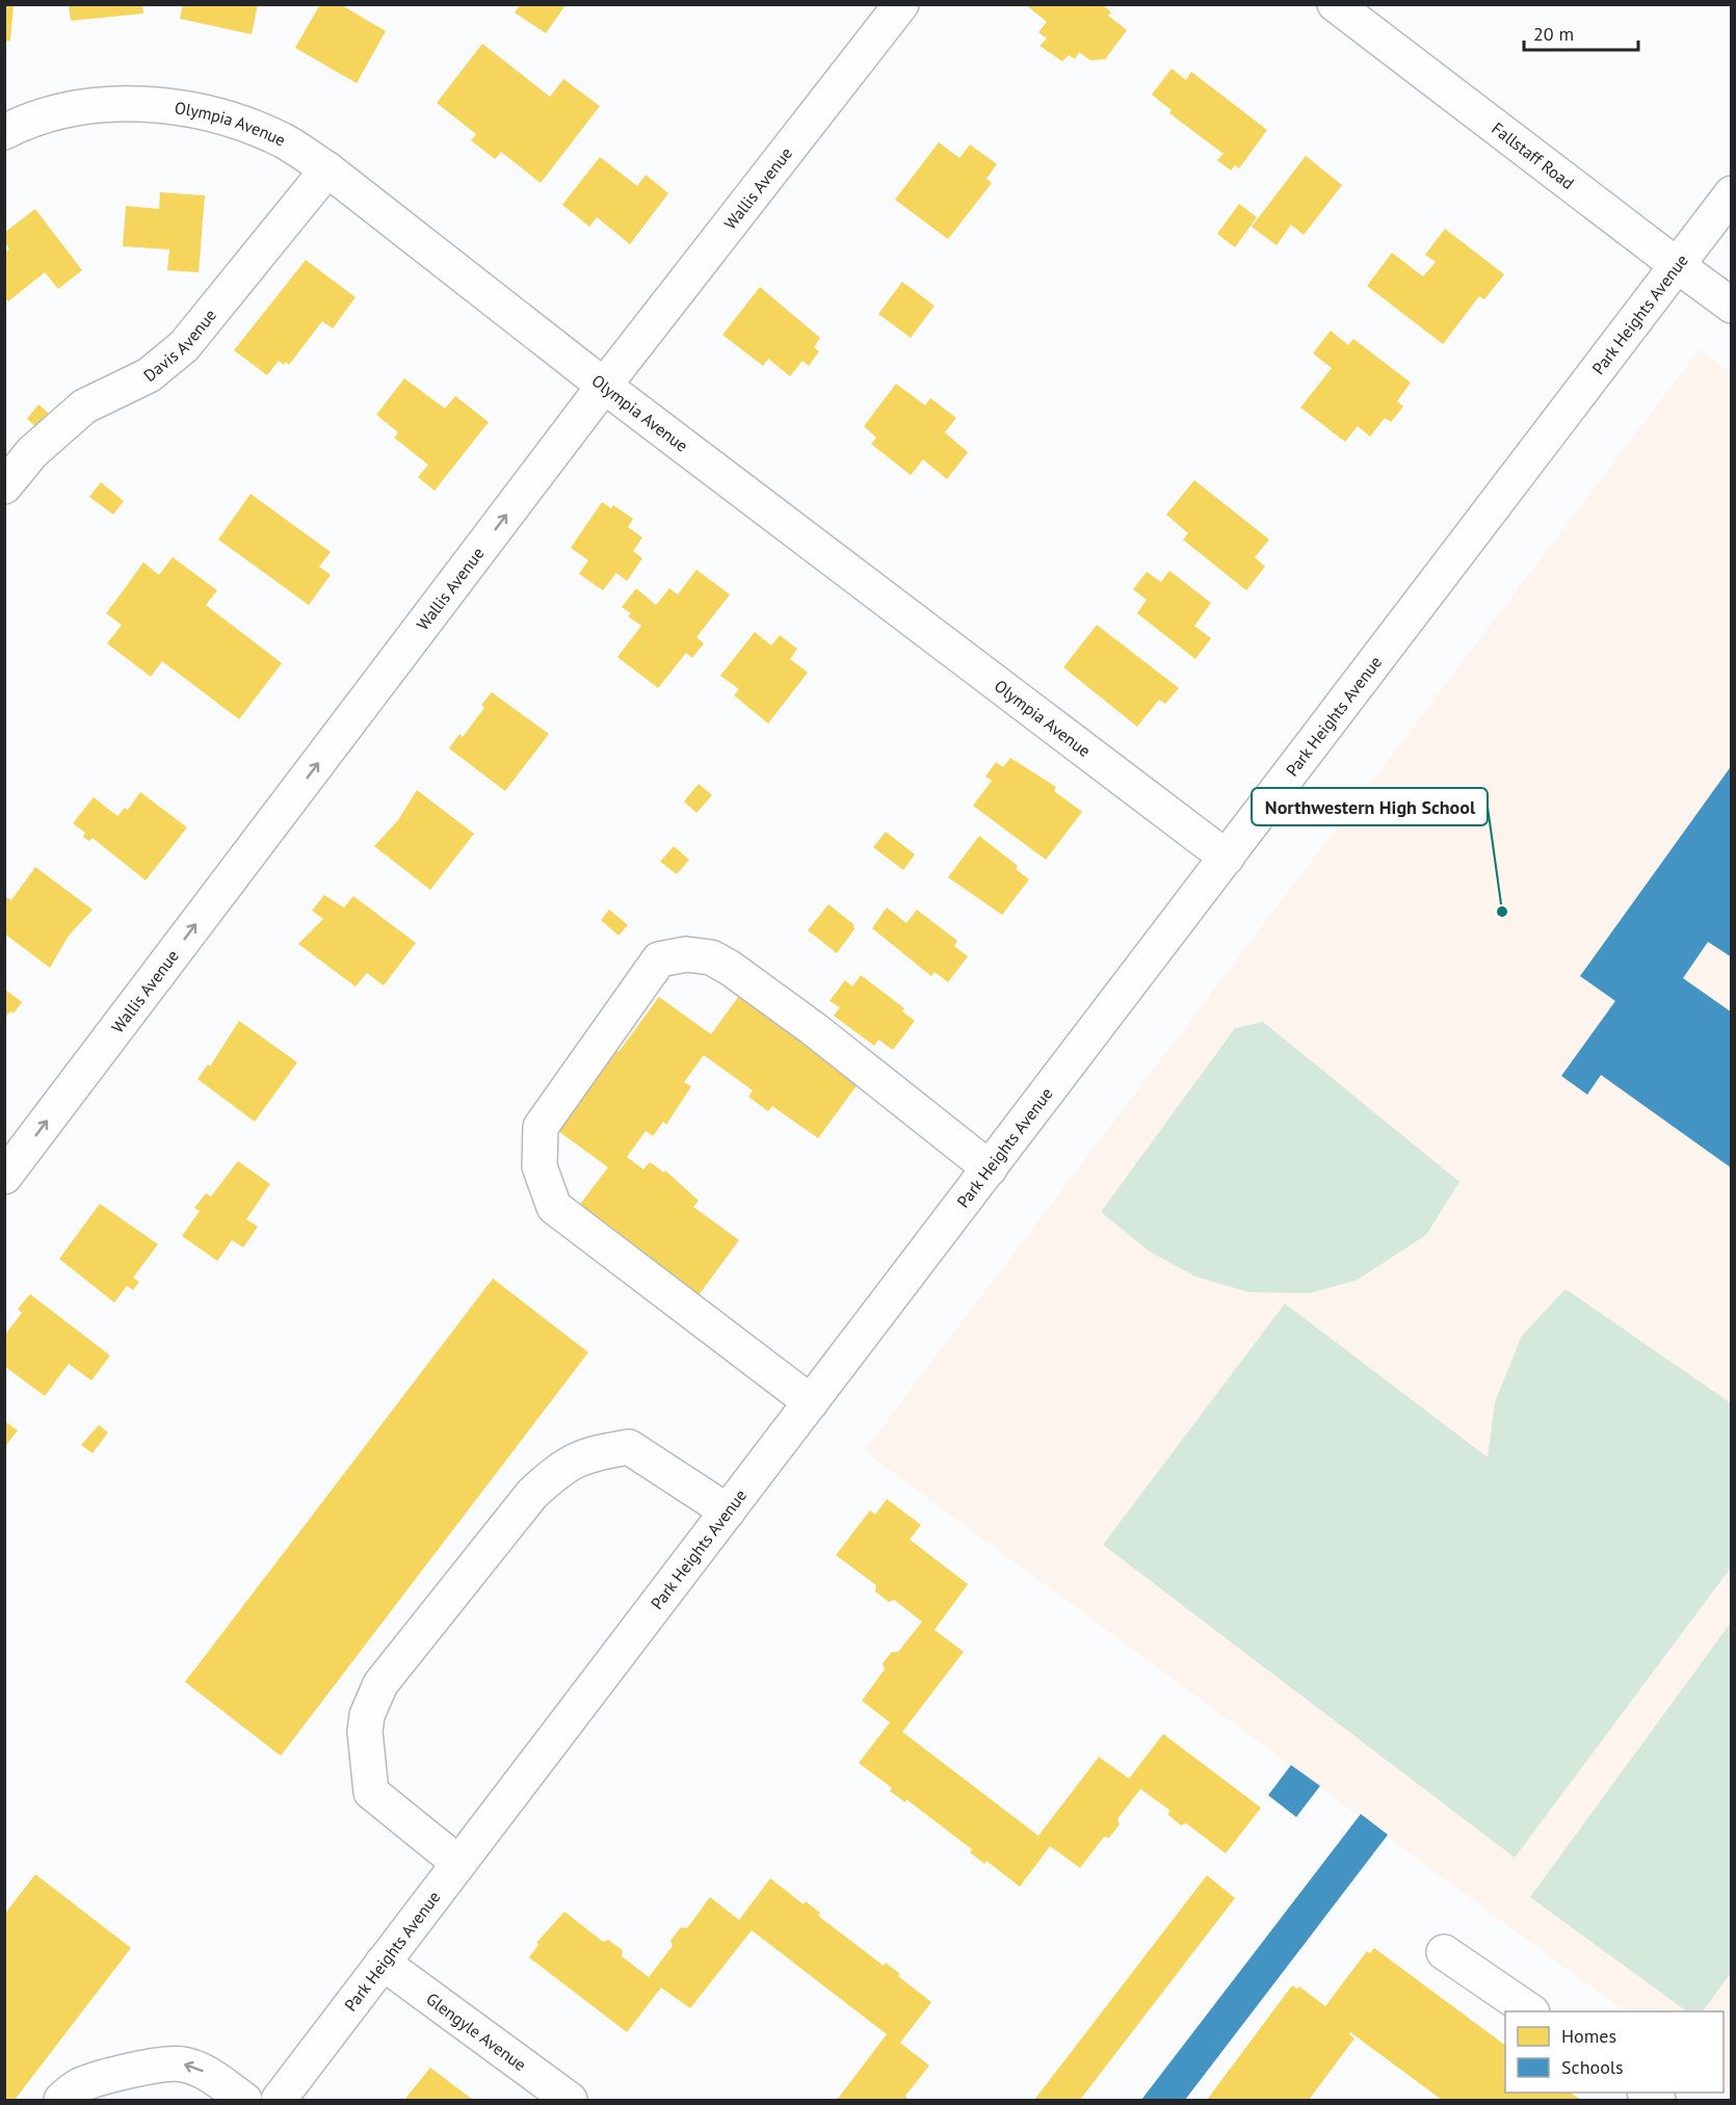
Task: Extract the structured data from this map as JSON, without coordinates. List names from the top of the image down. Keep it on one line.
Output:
{"streets":{"street":["Olympia Avenue","Fallstaff Road","Wallis Avenue","Park Heights Avenue","Davis Avenue","Glengyle Avenue"]},"crossings":[["Olympia Avenue","Wallis Avenue"],["Olympia Avenue","Park Heights Avenue"],["Olympia Avenue","Davis Avenue"],["Fallstaff Road","Park Heights Avenue"],["Park Heights Avenue","Glengyle Avenue"]],"one_way":["Wallis Avenue"],"places":["Northwestern High School"],"legend":["Homes","Schools"],"scale_bar":"20 m"}
